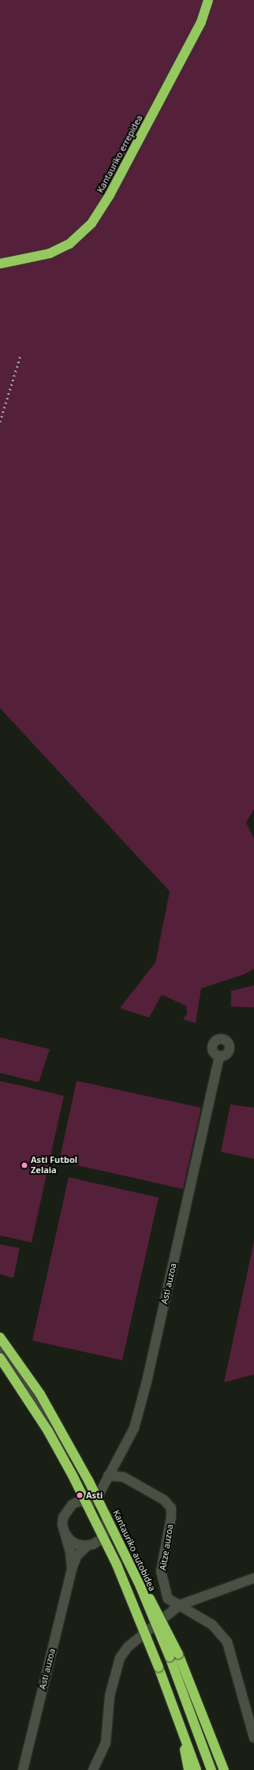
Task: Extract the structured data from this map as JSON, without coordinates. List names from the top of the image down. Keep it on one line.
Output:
{"streets":{"highway":["Kantauriko errepidea","Kantauriko autobidea"],"street":["Asti auzoa","Aitze auzoa"]},"crossings":[["Asti auzoa","Aitze auzoa"]],"places":["Asti Futbol Zelaia","Asti"]}
